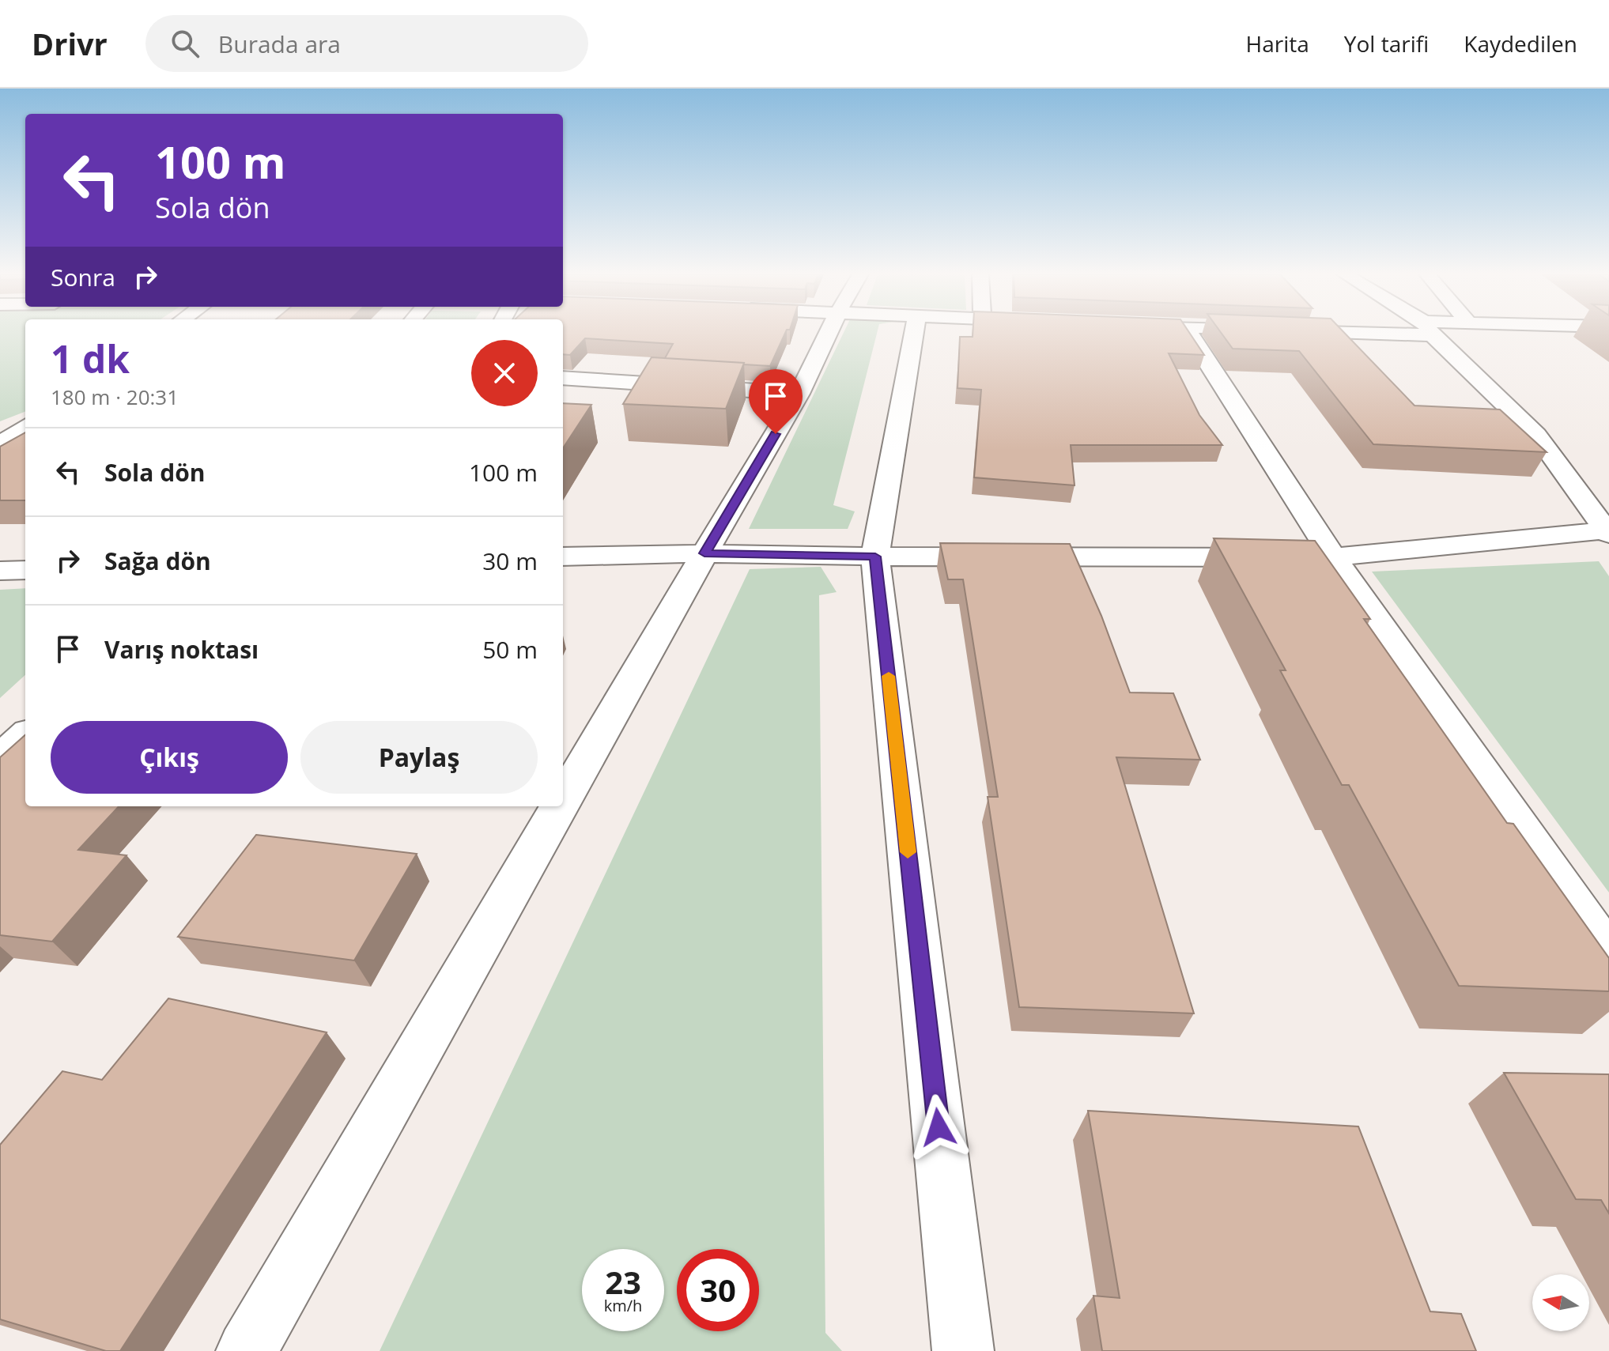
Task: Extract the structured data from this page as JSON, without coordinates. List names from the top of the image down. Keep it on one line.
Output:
{"north":"left","page":{"header":"Drivr","search":"Burada ara","nav":["Harita","Yol tarifi","Kaydedilen"],"turn":["100 m","Sola dön"],"then":"Sonra","heading":["1 dk","180 m · 20:31"],"list":[{"name":"Sola dön","value":"100 m"},{"name":"Sağa dön","value":"30 m"},{"name":"Varış noktası","value":"50 m"}],"buttons":["Çıkış","Paylaş"],"speed":"23 km/h","limit":"30"}}
